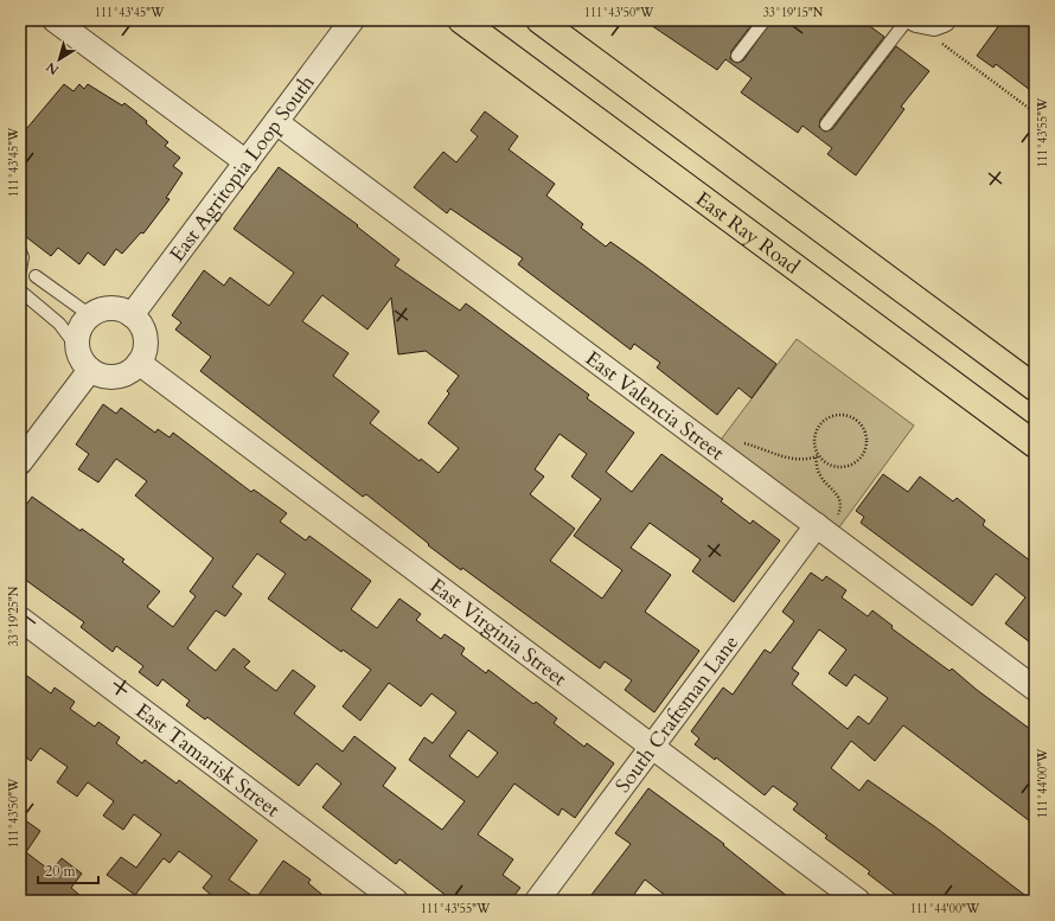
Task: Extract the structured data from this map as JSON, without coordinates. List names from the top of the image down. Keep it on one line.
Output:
{"streets":{"main road":["East Ray Road"],"street":["East Agritopia Loop South","East Valencia Street","East Virginia Street","South Craftsman Lane","East Tamarisk Street"]},"crossings":[["East Agritopia Loop South","East Valencia Street"],["East Agritopia Loop South","East Virginia Street"],["East Valencia Street","South Craftsman Lane"],["East Virginia Street","South Craftsman Lane"]],"scale_bar":"20 m","north":"bottom left","coordinates":["111°43'45\"W","111°43'50\"W","33°19'15\"N","111°43'55\"W","33°19'25\"N","111°44'00\"W"]}
